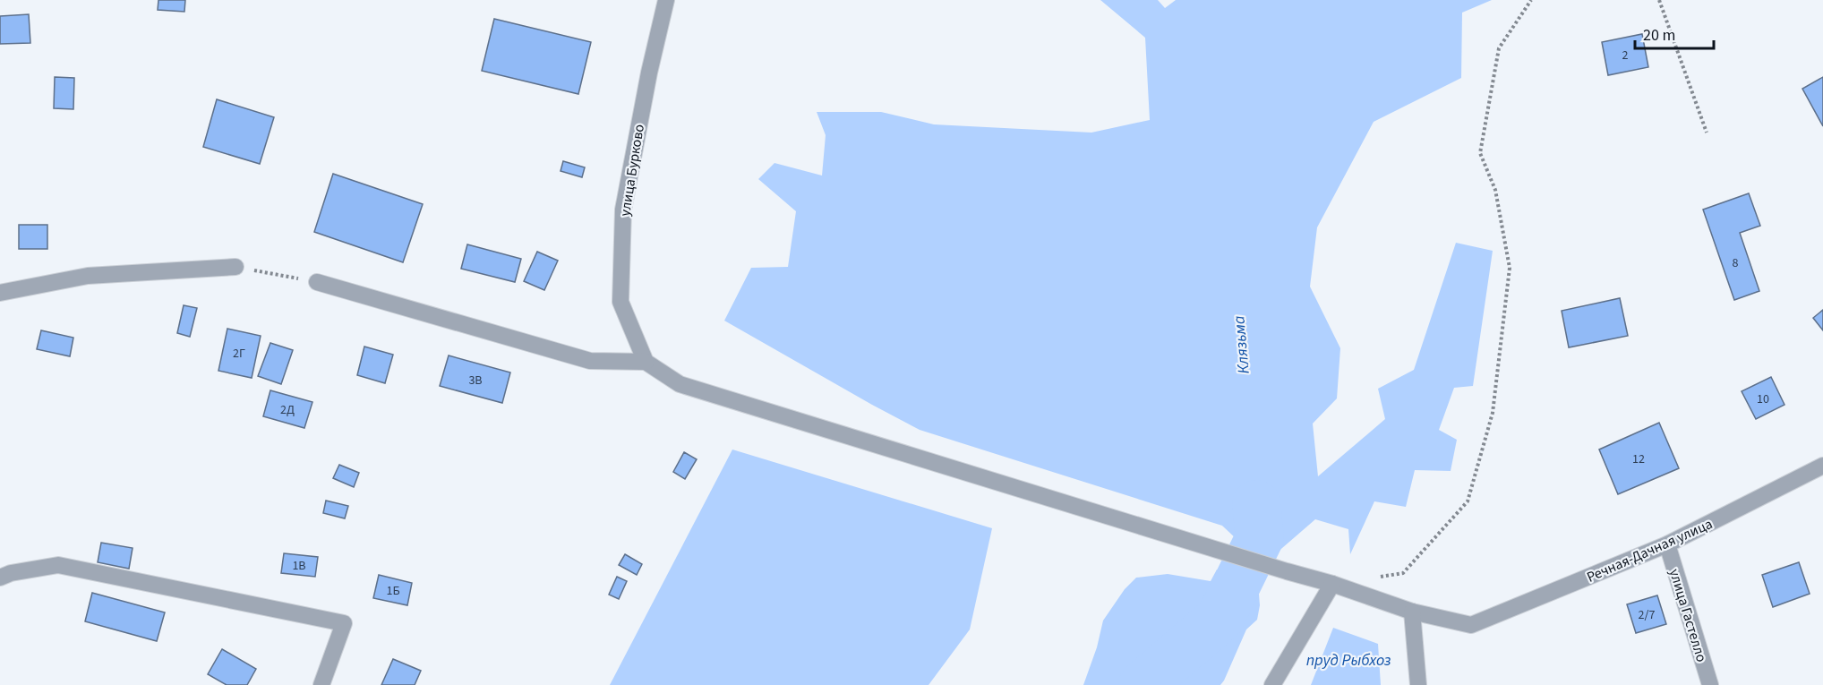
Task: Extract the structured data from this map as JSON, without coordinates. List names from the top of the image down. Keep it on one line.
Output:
{"streets":{"street":["улица Бурково","Речная-Дачная улица","улица Гастелло"]},"crossings":[["Речная-Дачная улица","улица Гастелло"]],"water":["Клязьма","пруд Рыбхоз"],"house_numbers":["2","8","2Г","3В","10","2Д","12","1В","1Б","2/7"],"scale_bar":"20 m"}
